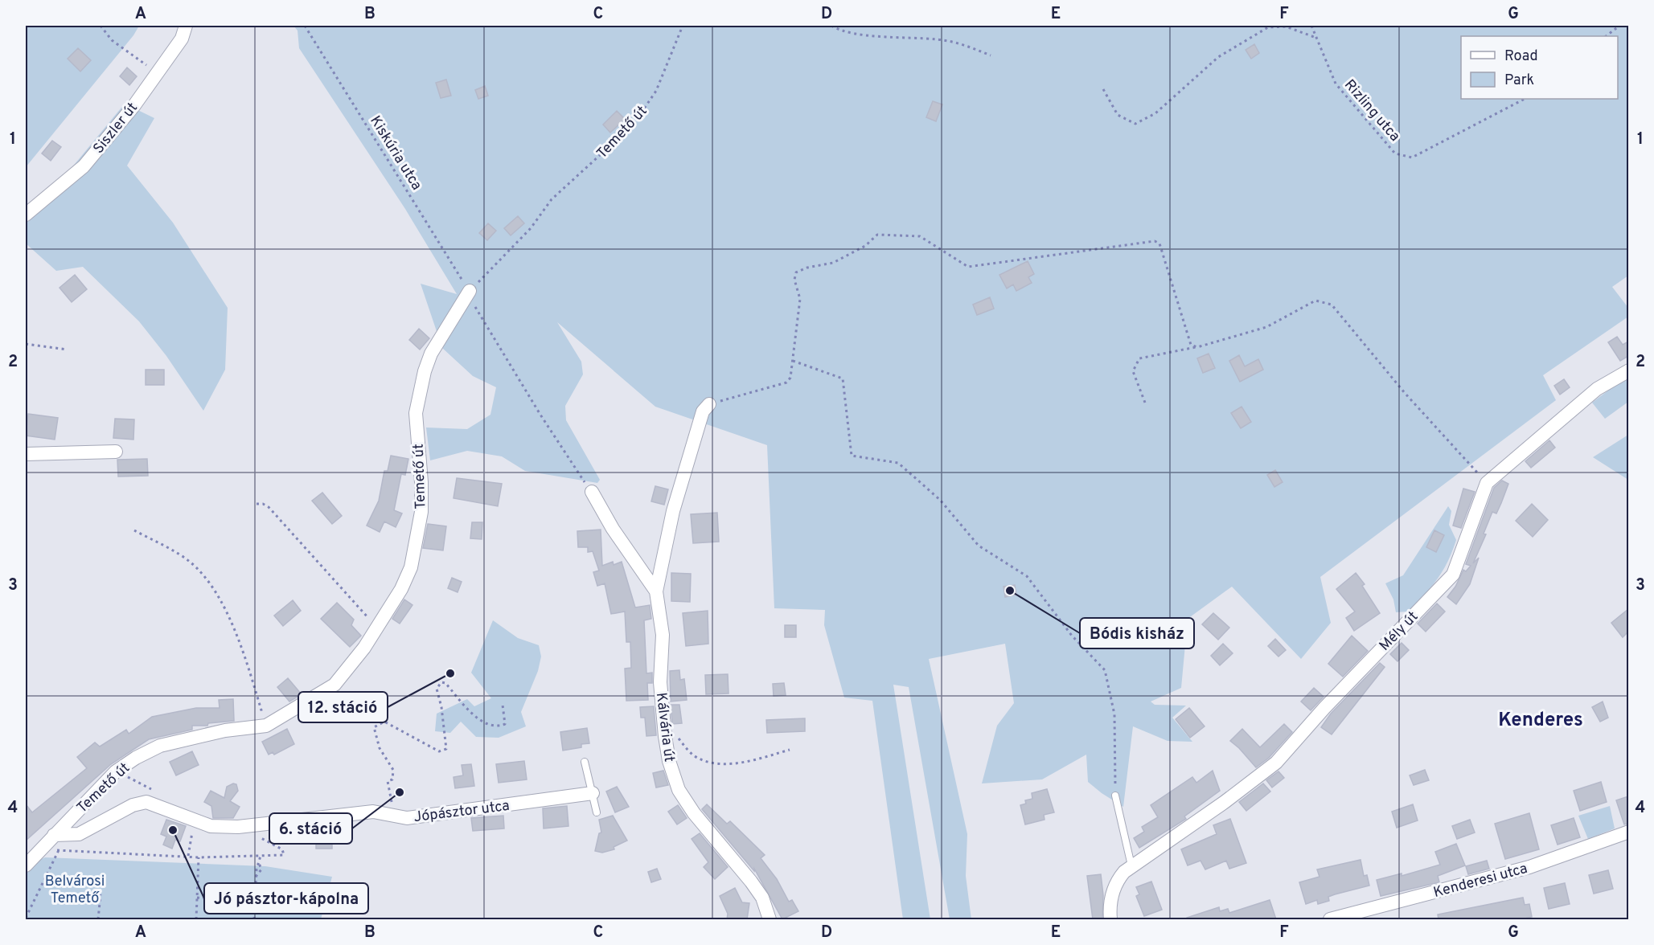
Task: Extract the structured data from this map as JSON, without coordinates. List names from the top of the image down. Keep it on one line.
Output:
{"streets":{"street":["Siszler út","Temető út","Mély út","Kálvária út","Jópásztor utca","Kenderesi utca"],"path":["Rizling utca","Kiskúria utca"]},"crossings":[["Temető út","Kiskúria utca"],["Temető út","Jópásztor utca"],["Kiskúria utca","Kálvária út"]],"districts":["Kenderes"],"parks":["Belvárosi Temető"],"places":["Bódis kisház","12. stáció","6. stáció","Jó pásztor-kápolna"],"legend":["Road","Park"],"grid":{"columns":["A","B","C","D","E","F","G"],"rows":["1","2","3","4"]}}
